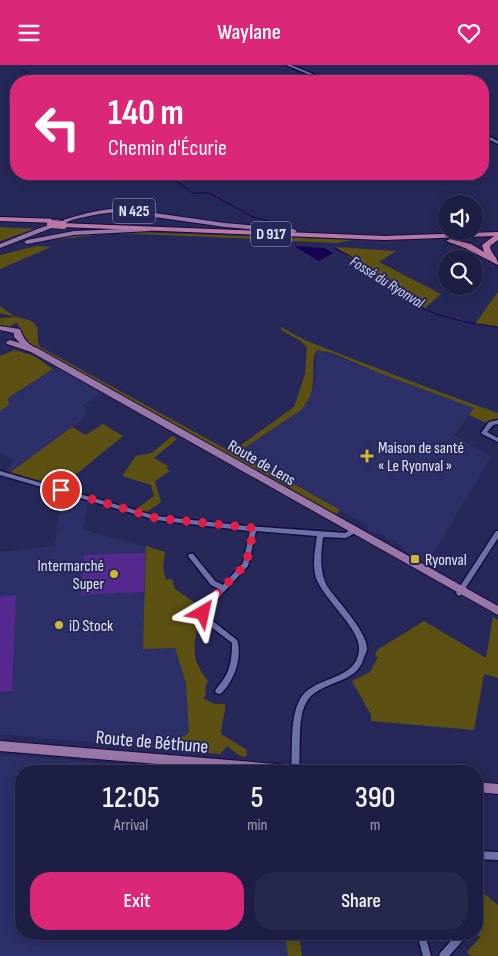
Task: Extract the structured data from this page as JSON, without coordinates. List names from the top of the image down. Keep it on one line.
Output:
{"streets":{"highway":["D 917"],"main road":["N 425","Route de Lens","Route de Béthune"]},"crossings":[["N 425","D 917"]],"water":["Fossé du Ryonval"],"places":{"health":["Maison de santé « Le Ryonval »"],"transit":["Ryonval"],"other":["Intermarché Super","iD Stock"]},"page":{"header":"Waylane","turn":["140 m","Chemin d'Écurie"],"eta":["12:05","Arrival","5","min","390","m"],"buttons":["Exit","Share"]}}
